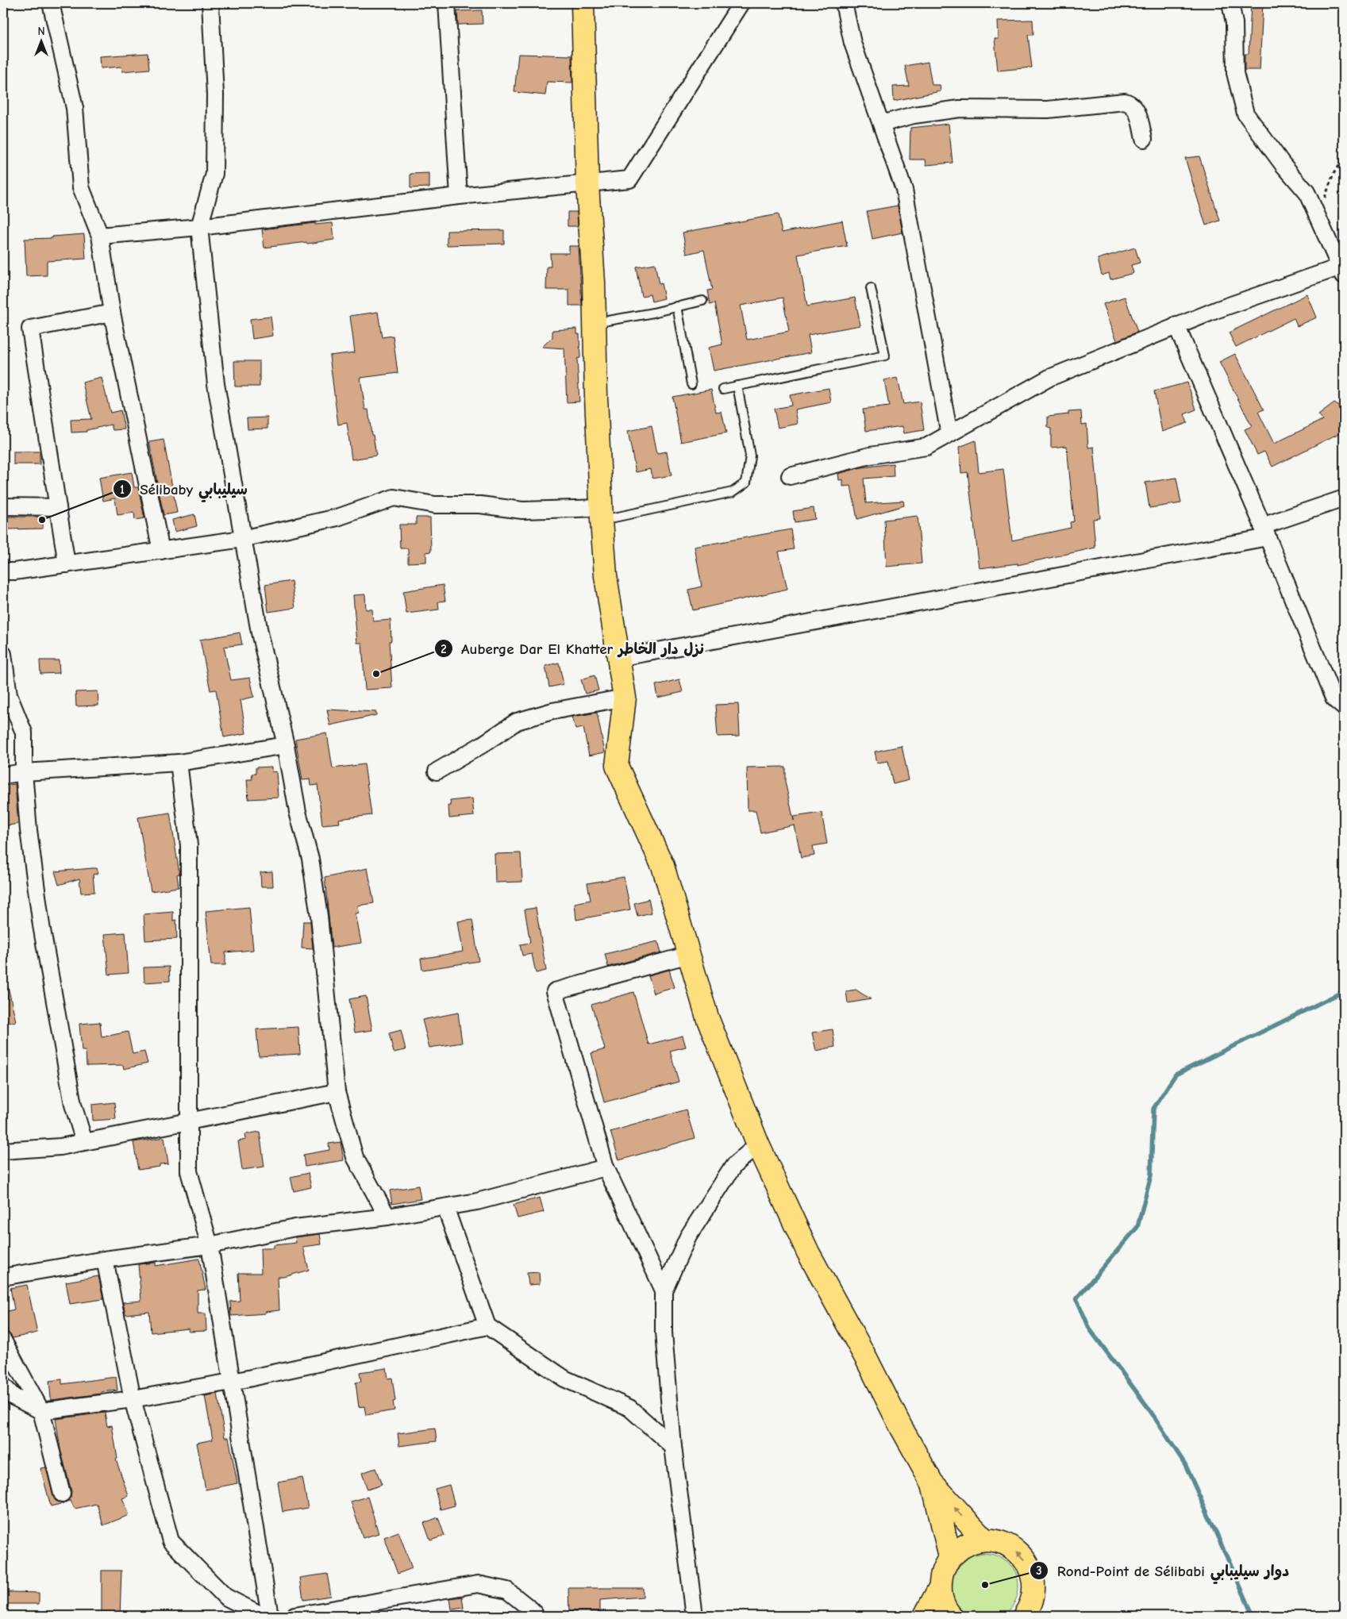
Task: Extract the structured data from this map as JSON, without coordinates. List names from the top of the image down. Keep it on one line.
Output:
{"places":["Sélibaby سيليبابي","Auberge Dar El Khatter نزل دار الخاطر","Rond-Point de Sélibabi دوار سيليبابي"],"north":"top"}
